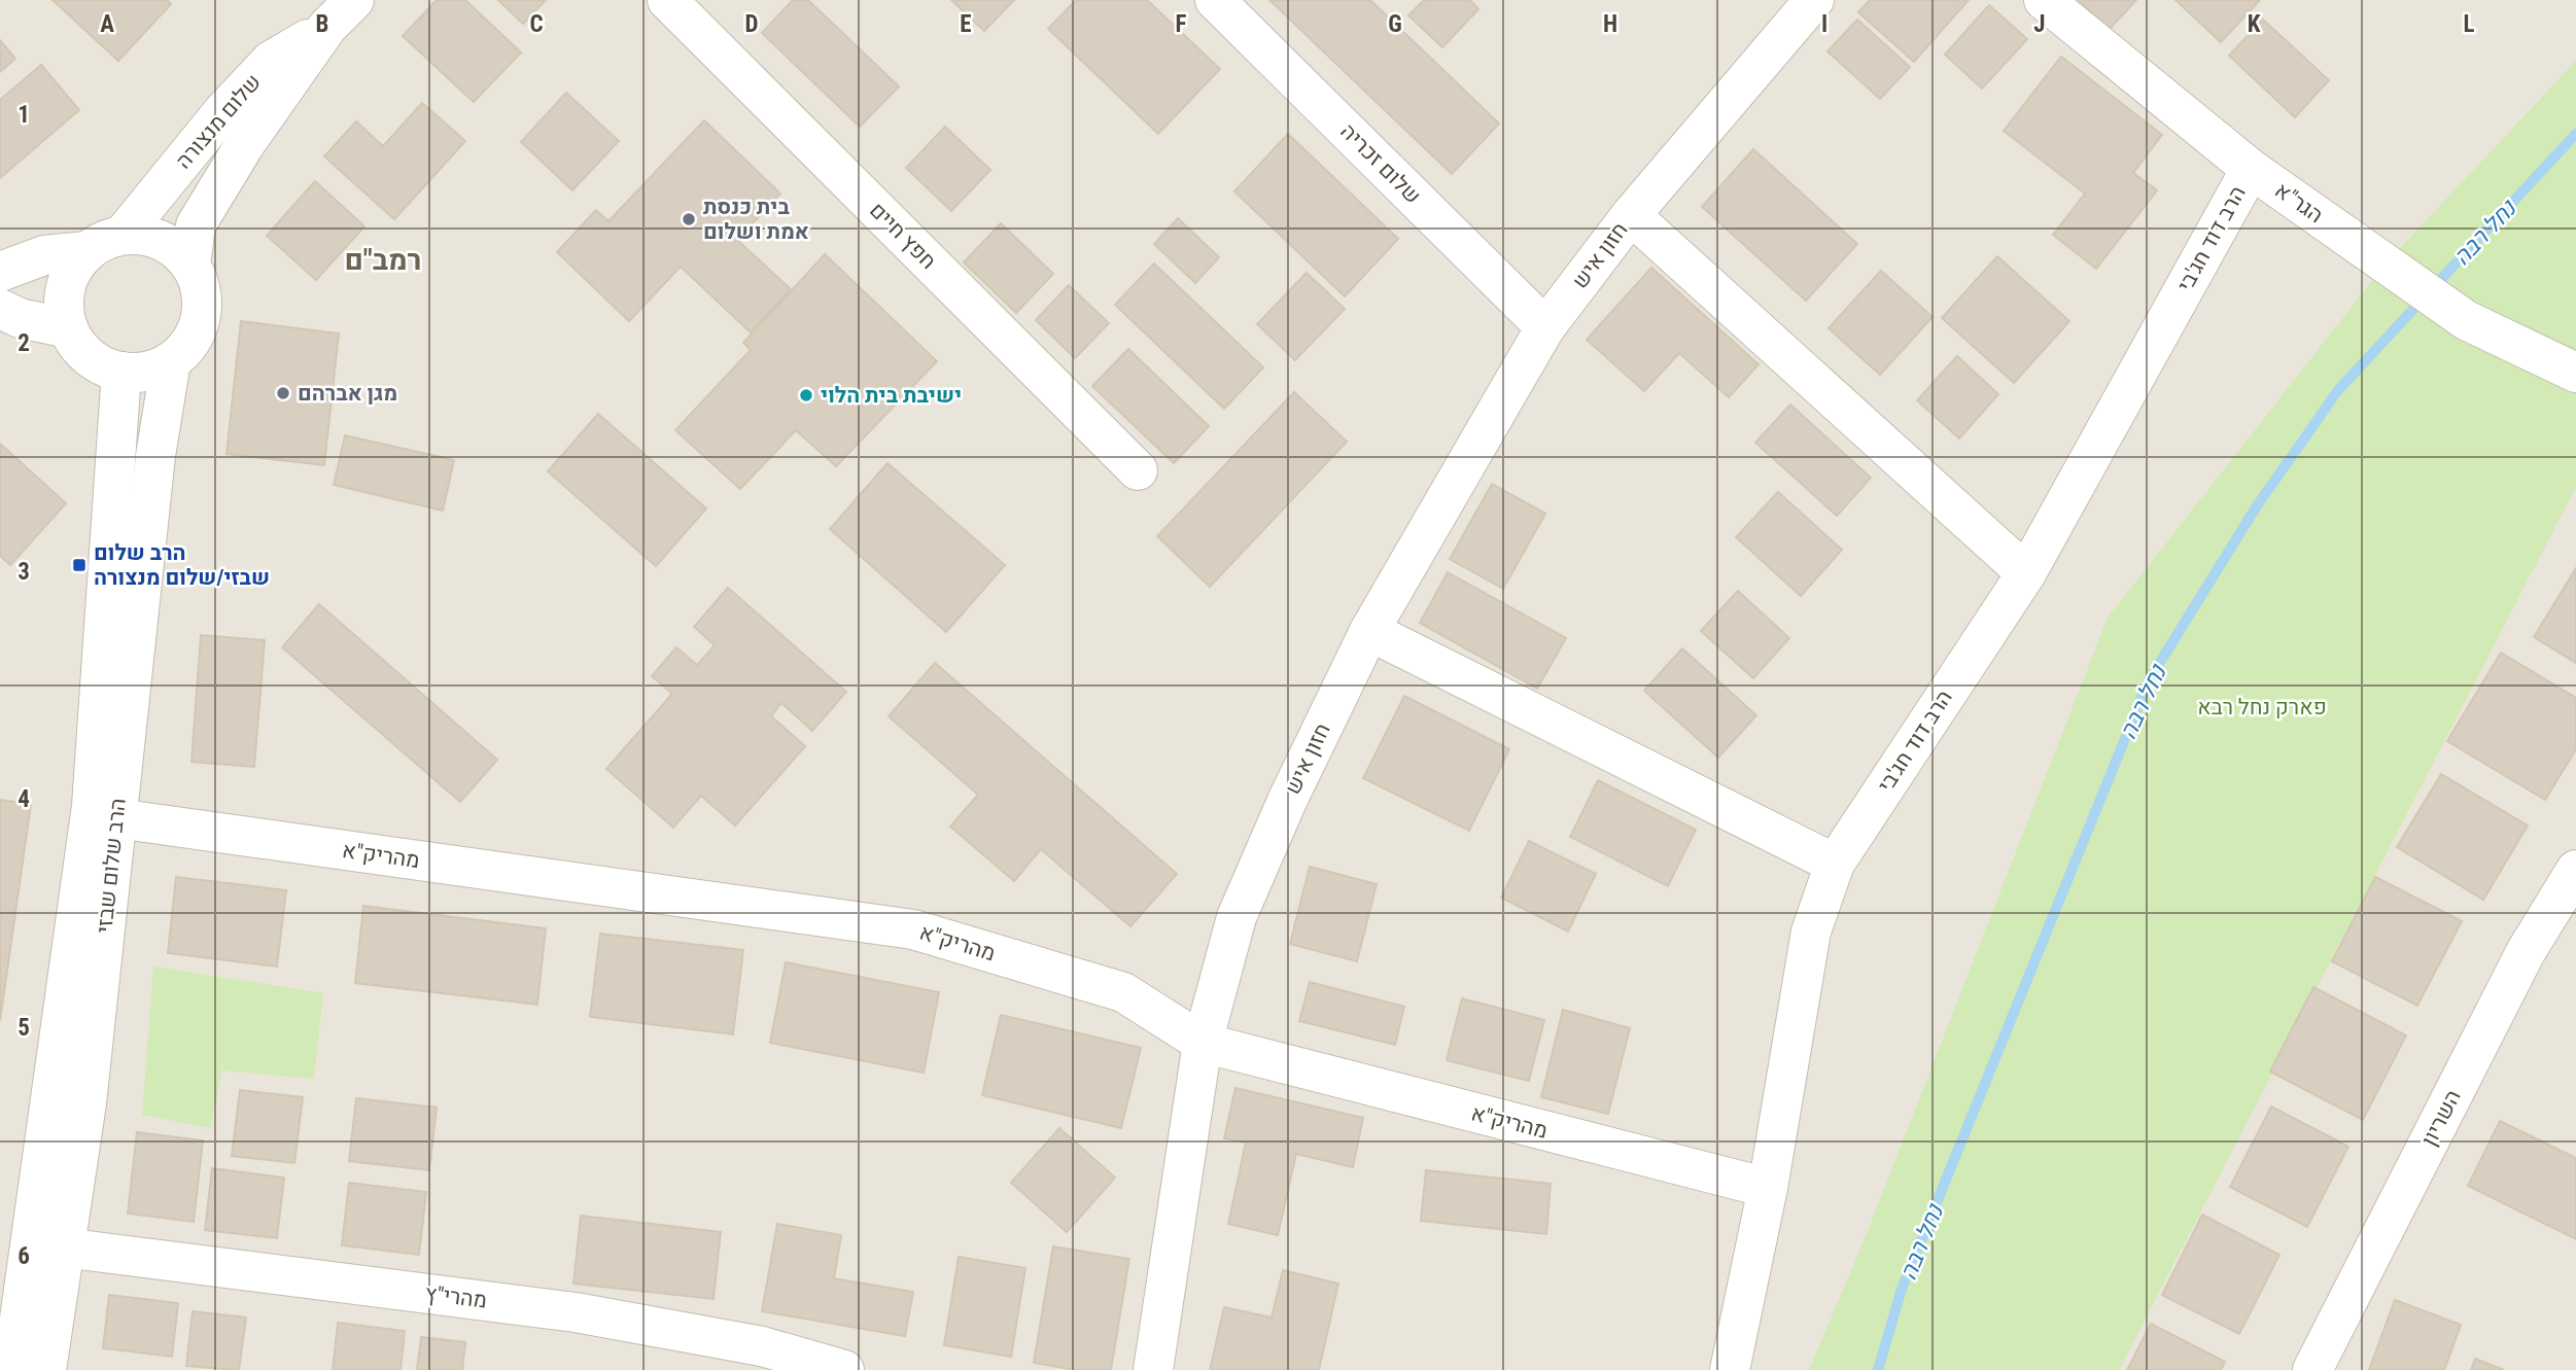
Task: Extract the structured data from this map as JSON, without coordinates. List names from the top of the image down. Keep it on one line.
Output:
{"streets":{"street":["שלום מנצורה","שלום זכריה","הגר\"א","חפץ חיים","הרב דוד חג'בי","חזון איש","מהריק\"א","הרב שלום שבזי","השריון","מהרי\"ץ"]},"crossings":[["שלום מנצורה","הרב שלום שבזי"],["שלום זכריה","חזון איש"],["הגר\"א","הרב דוד חג'בי"],["הרב דוד חג'בי","חזון איש"],["הרב דוד חג'בי","מהריק\"א"],["חזון איש","מהריק\"א"],["מהריק\"א","הרב שלום שבזי"],["הרב שלום שבזי","מהרי\"ץ"]],"districts":["רמב\"ם"],"water":["נחל רבה"],"parks":["פארק נחל רבא"],"places":{"other":["בית כנסת אמת ושלום","מגן אברהם","ישיבת בית הלוי"],"transit":["הרב שלום שבזי/שלום מנצורה"]},"grid":{"columns":["A","B","C","D","E","F","G","H","I","J","K","L"],"rows":["1","2","3","4","5","6"]}}
